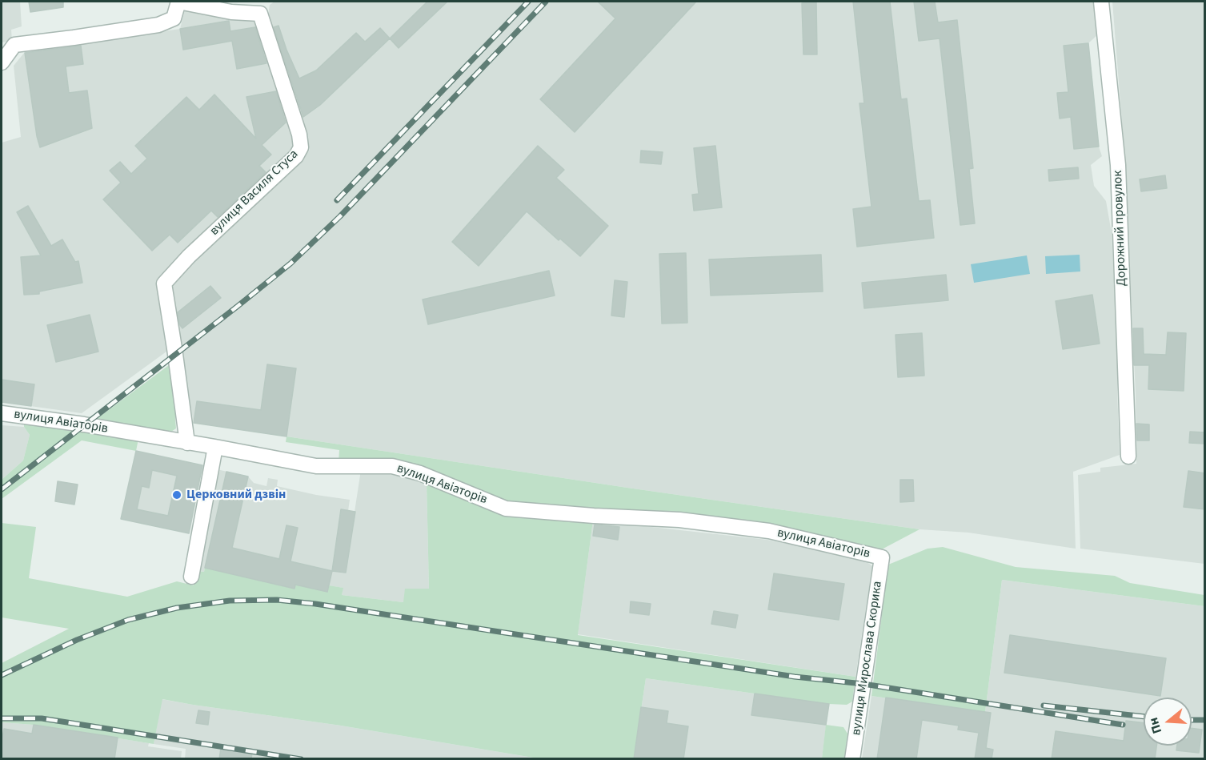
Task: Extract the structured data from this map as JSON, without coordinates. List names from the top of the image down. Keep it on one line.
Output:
{"streets":{"street":["вулиця Василя Стуса","Дорожний провулок","вулиця Авіаторів","вулиця Мирослава Скорика"]},"crossings":[["вулиця Василя Стуса","вулиця Авіаторів"],["вулиця Авіаторів","вулиця Мирослава Скорика"]],"places":["Церковний дзвін"],"north":"left"}
